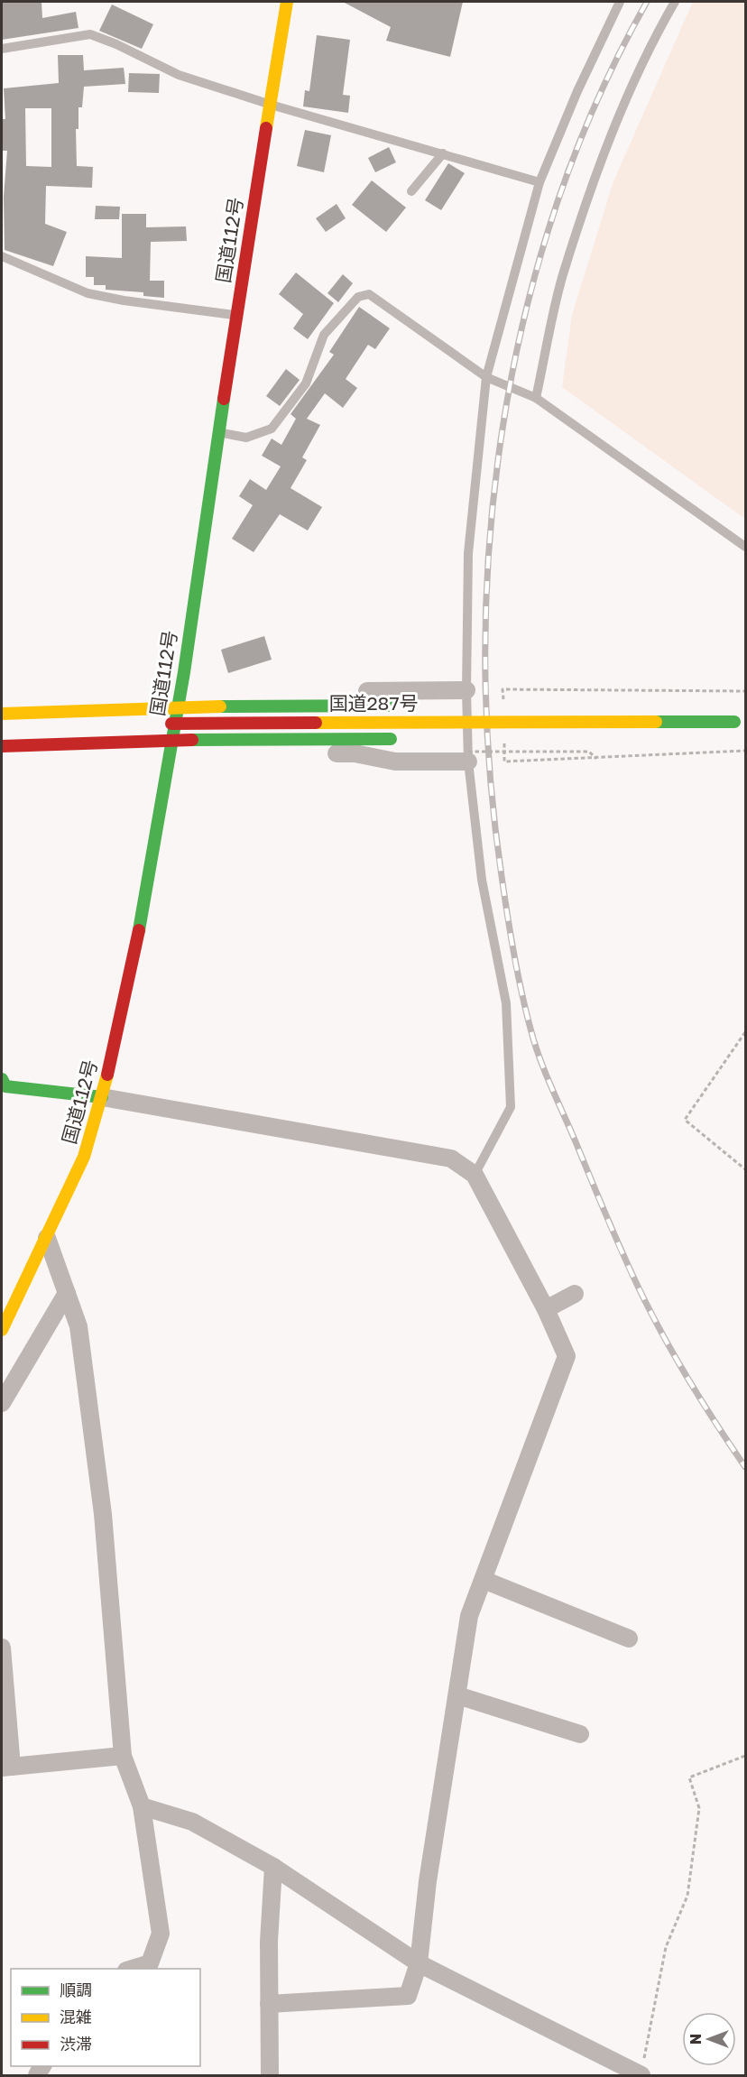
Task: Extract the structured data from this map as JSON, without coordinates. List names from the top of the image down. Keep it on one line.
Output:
{"streets":{"main road":["国道112号","国道287号"]},"legend":["順調","混雑","渋滞"],"north":"left"}
